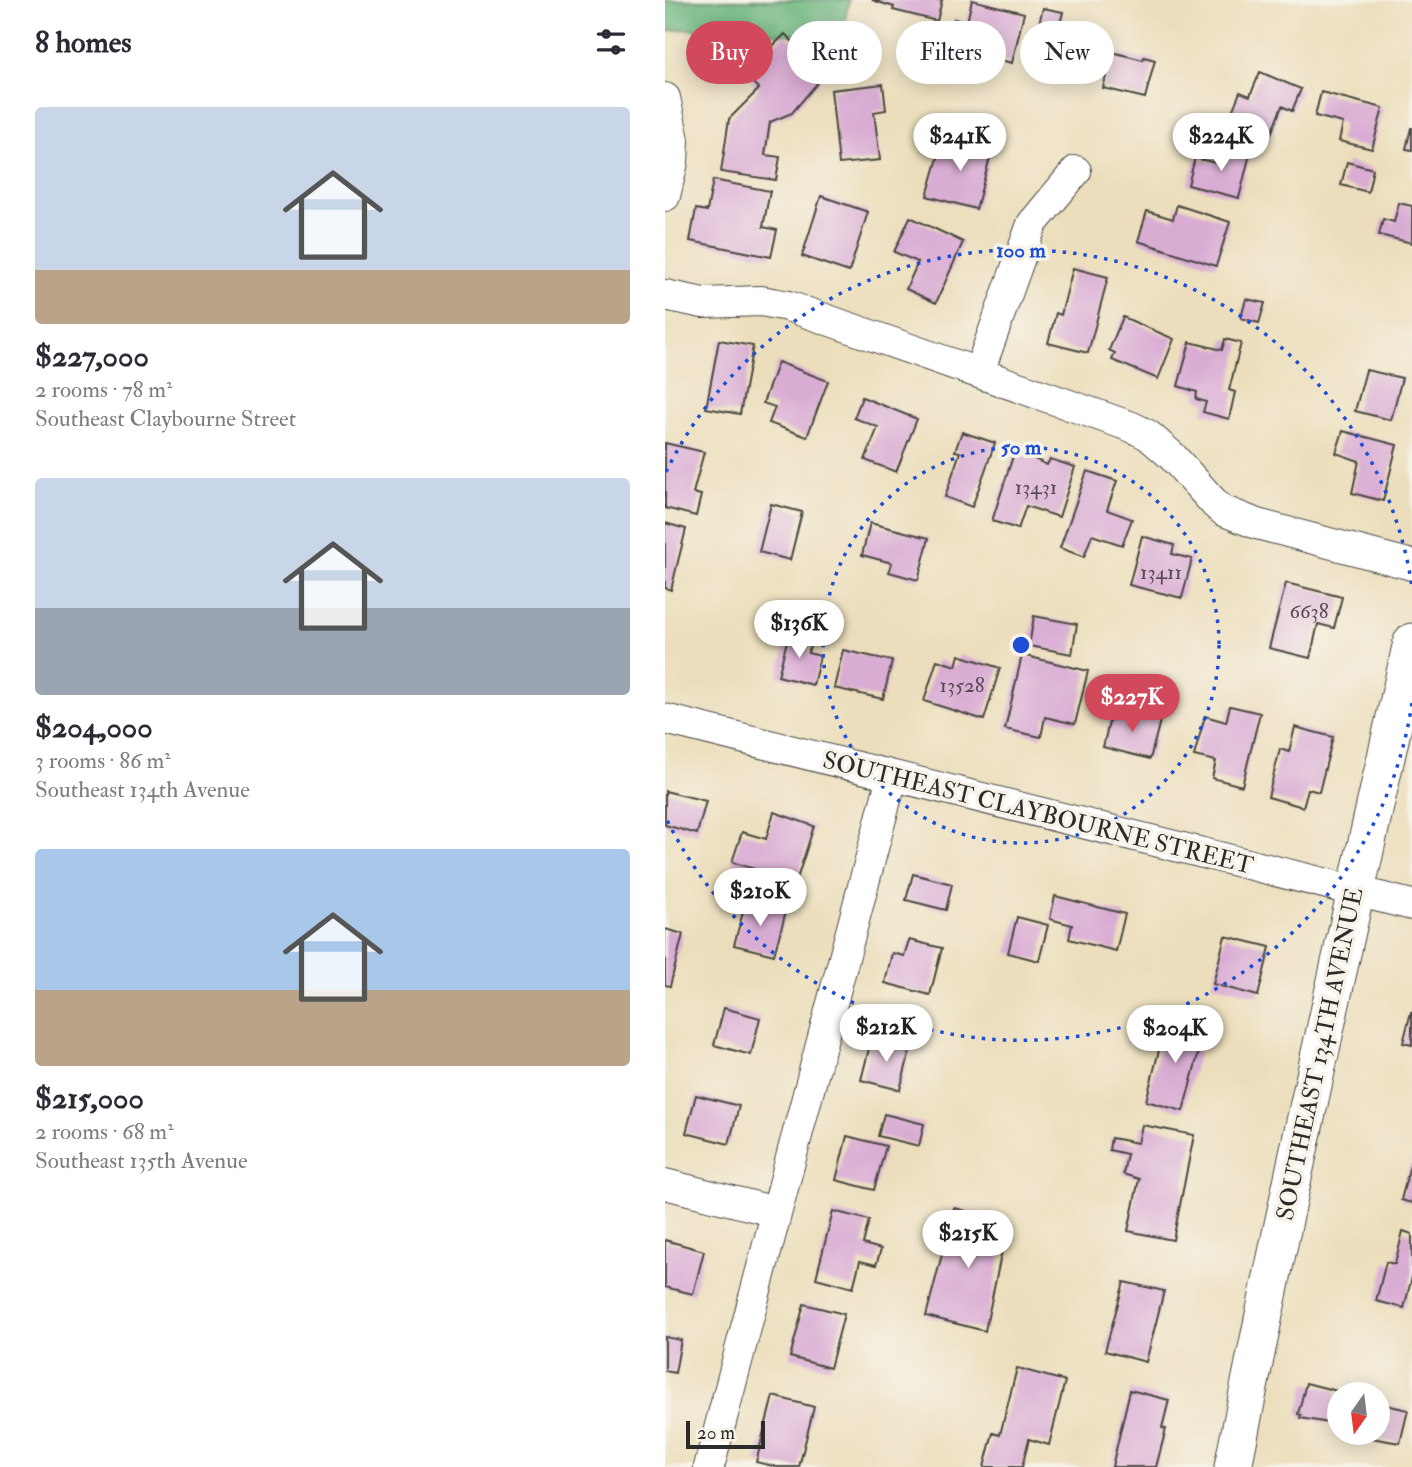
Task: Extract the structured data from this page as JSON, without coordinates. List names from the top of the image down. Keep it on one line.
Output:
{"streets":{"street":["SOUTHEAST CLAYBOURNE STREET","SOUTHEAST 134TH AVENUE"]},"crossings":[["SOUTHEAST CLAYBOURNE STREET","SOUTHEAST 134TH AVENUE"]],"house_numbers":["13431","13411","6638","13528"],"scale_bar":"20 m","north":"bottom","page":{"heading":"8 homes","chip":["Buy","Rent","Filters","New"],"list":[{"name":"$227,000","note":"2 rooms · 78 m² · Southeast Claybourne Street"},{"name":"$204,000","note":"3 rooms · 86 m² · Southeast 134th Avenue"},{"name":"$215,000","note":"2 rooms · 68 m² · Southeast 135th Avenue"}],"price":["$241K","$224K","$136K","$227K","$210K","$212K","$204K","$215K"],"scale":"20 m"},"rings":["100 m","50 m"]}
